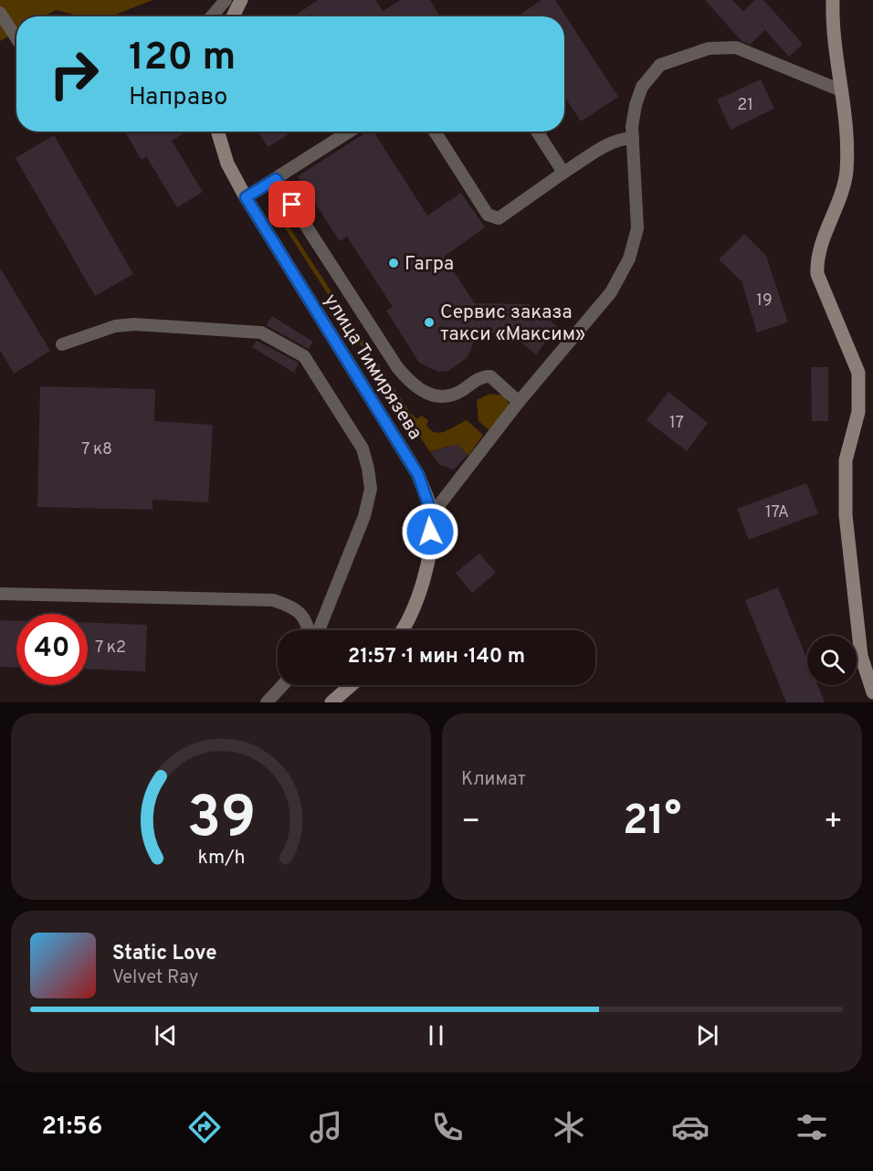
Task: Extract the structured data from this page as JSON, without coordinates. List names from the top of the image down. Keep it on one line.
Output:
{"streets":{"street":["улица Тимирязева"]},"places":["Гагра","Сервис заказа такси «Максим»"],"house_numbers":["21","19","17","7 к8","17А","7 к2"],"page":{"turn":["120 m","Направо"],"limit":"40","trip":"21:57 · 1 мин · 140 m","tile":"Климат","heat":["−","21°","+"],"song":["Static Love","Velvet Ray"],"tabs":"21:56","gauge":["39","km/h"]}}
